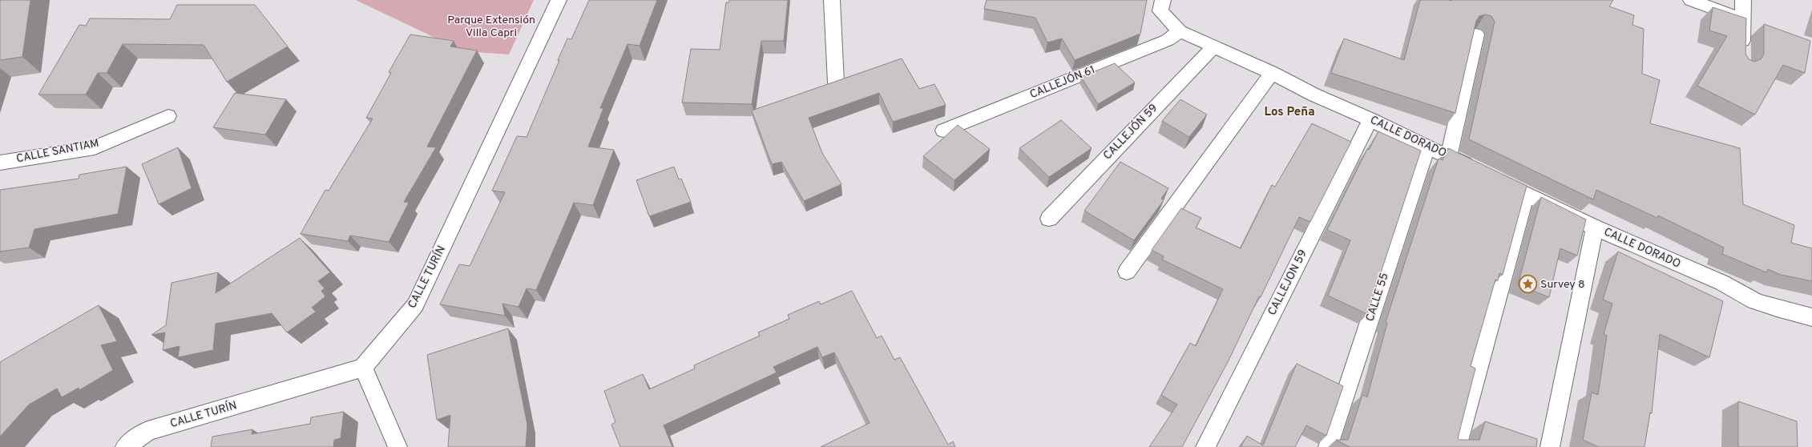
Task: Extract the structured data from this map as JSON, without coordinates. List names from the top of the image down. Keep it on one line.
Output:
{"streets":{"street":["CALLEJÓN 61","CALLEJÓN 59","CALLE DORADO","CALLE SANTIAM","CALLE TURÍN","CALLEJON 59","CALLE 55"]},"crossings":[["CALLEJÓN 61","CALLE DORADO"],["CALLEJÓN 59","CALLE DORADO"],["CALLE DORADO","CALLEJON 59"],["CALLE DORADO","CALLE 55"]],"districts":["Los Peña"],"parks":["Parque Extensión Villa Capri"],"places":{"place":["Survey 8"]}}
